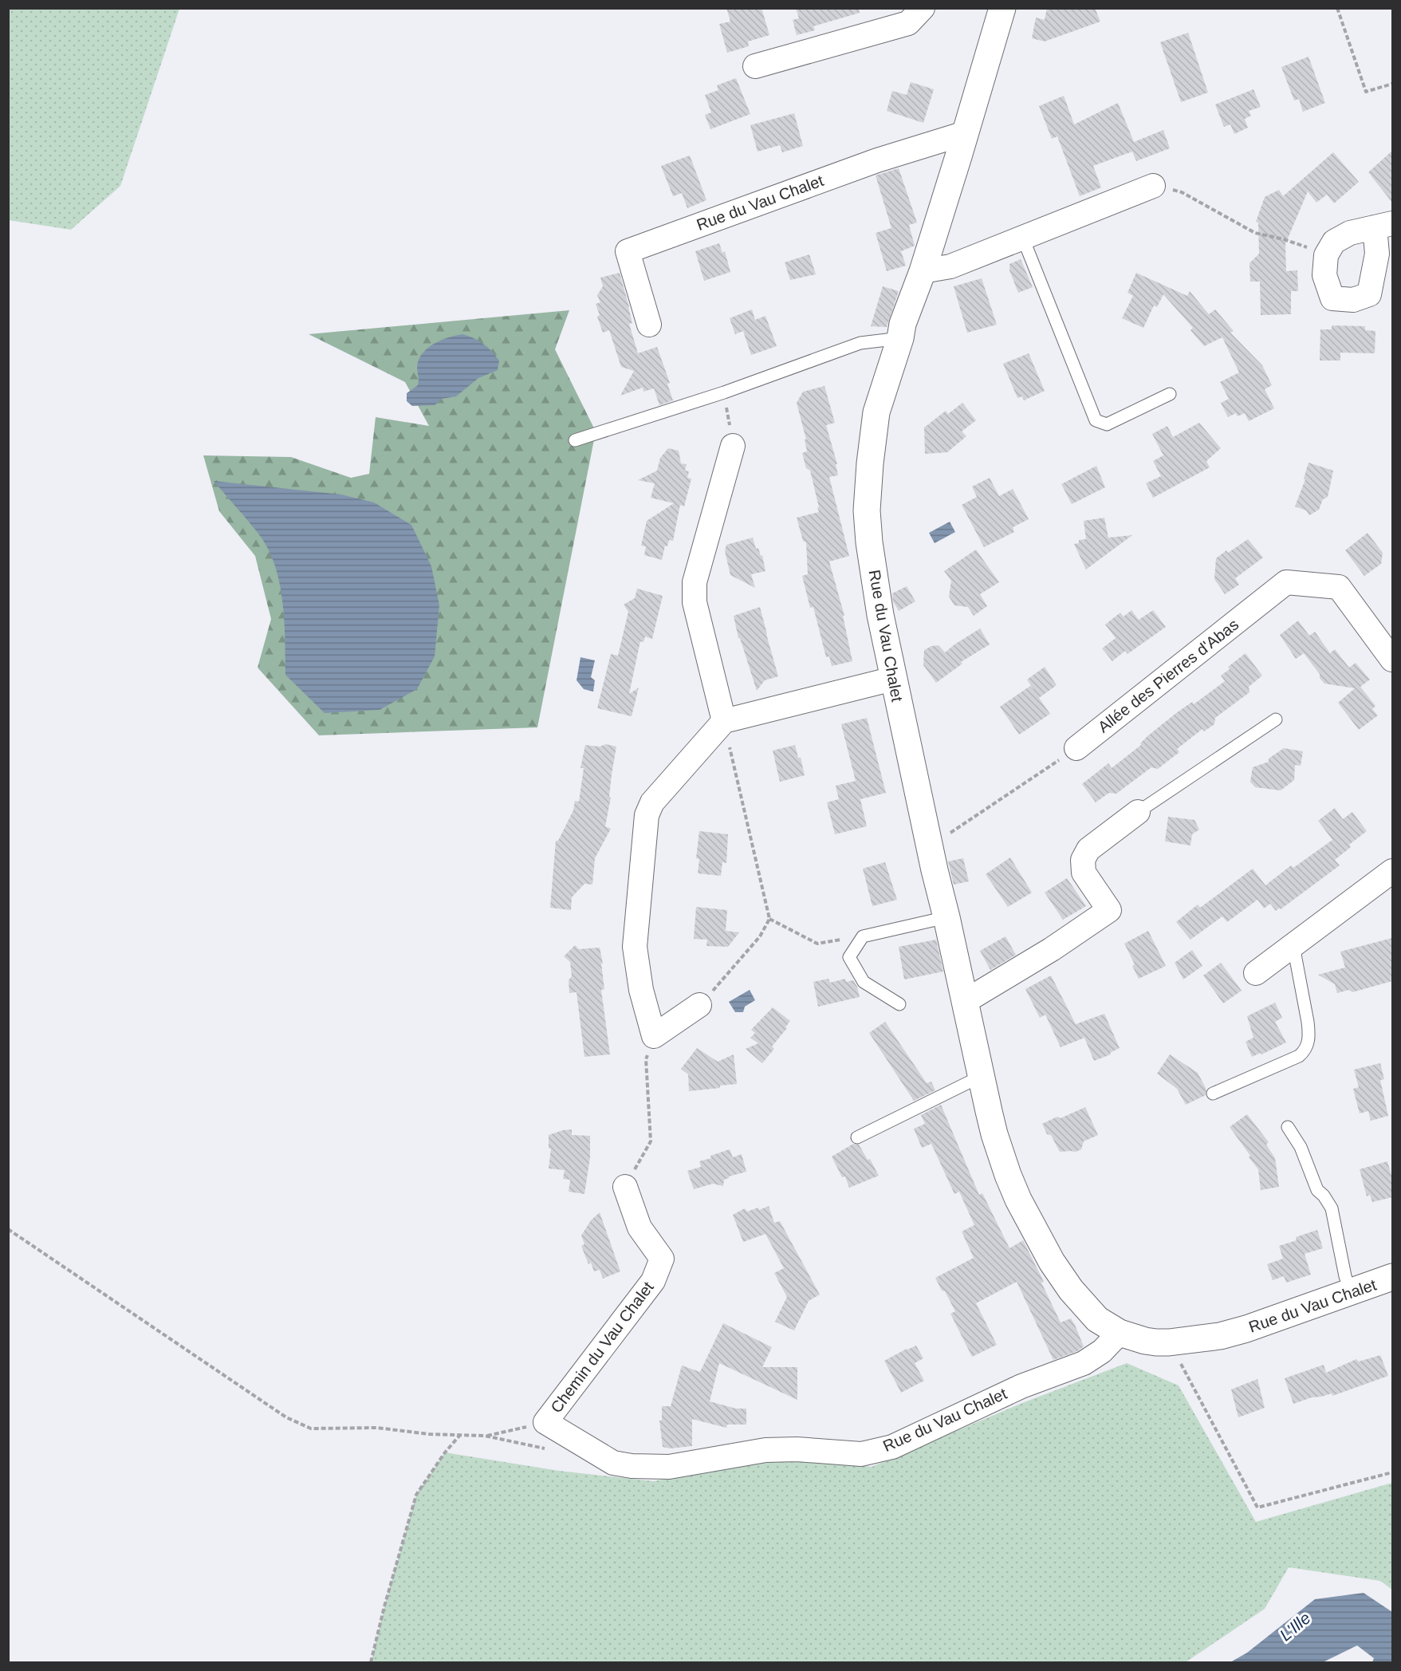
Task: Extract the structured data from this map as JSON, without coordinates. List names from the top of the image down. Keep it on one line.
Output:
{"streets":{"street":["Rue du Vau Chalet","Allée des Pierres d'Abas","Chemin du Vau Chalet"]},"crossings":[["Rue du Vau Chalet","Chemin du Vau Chalet"]],"water":["L'Ille"]}
